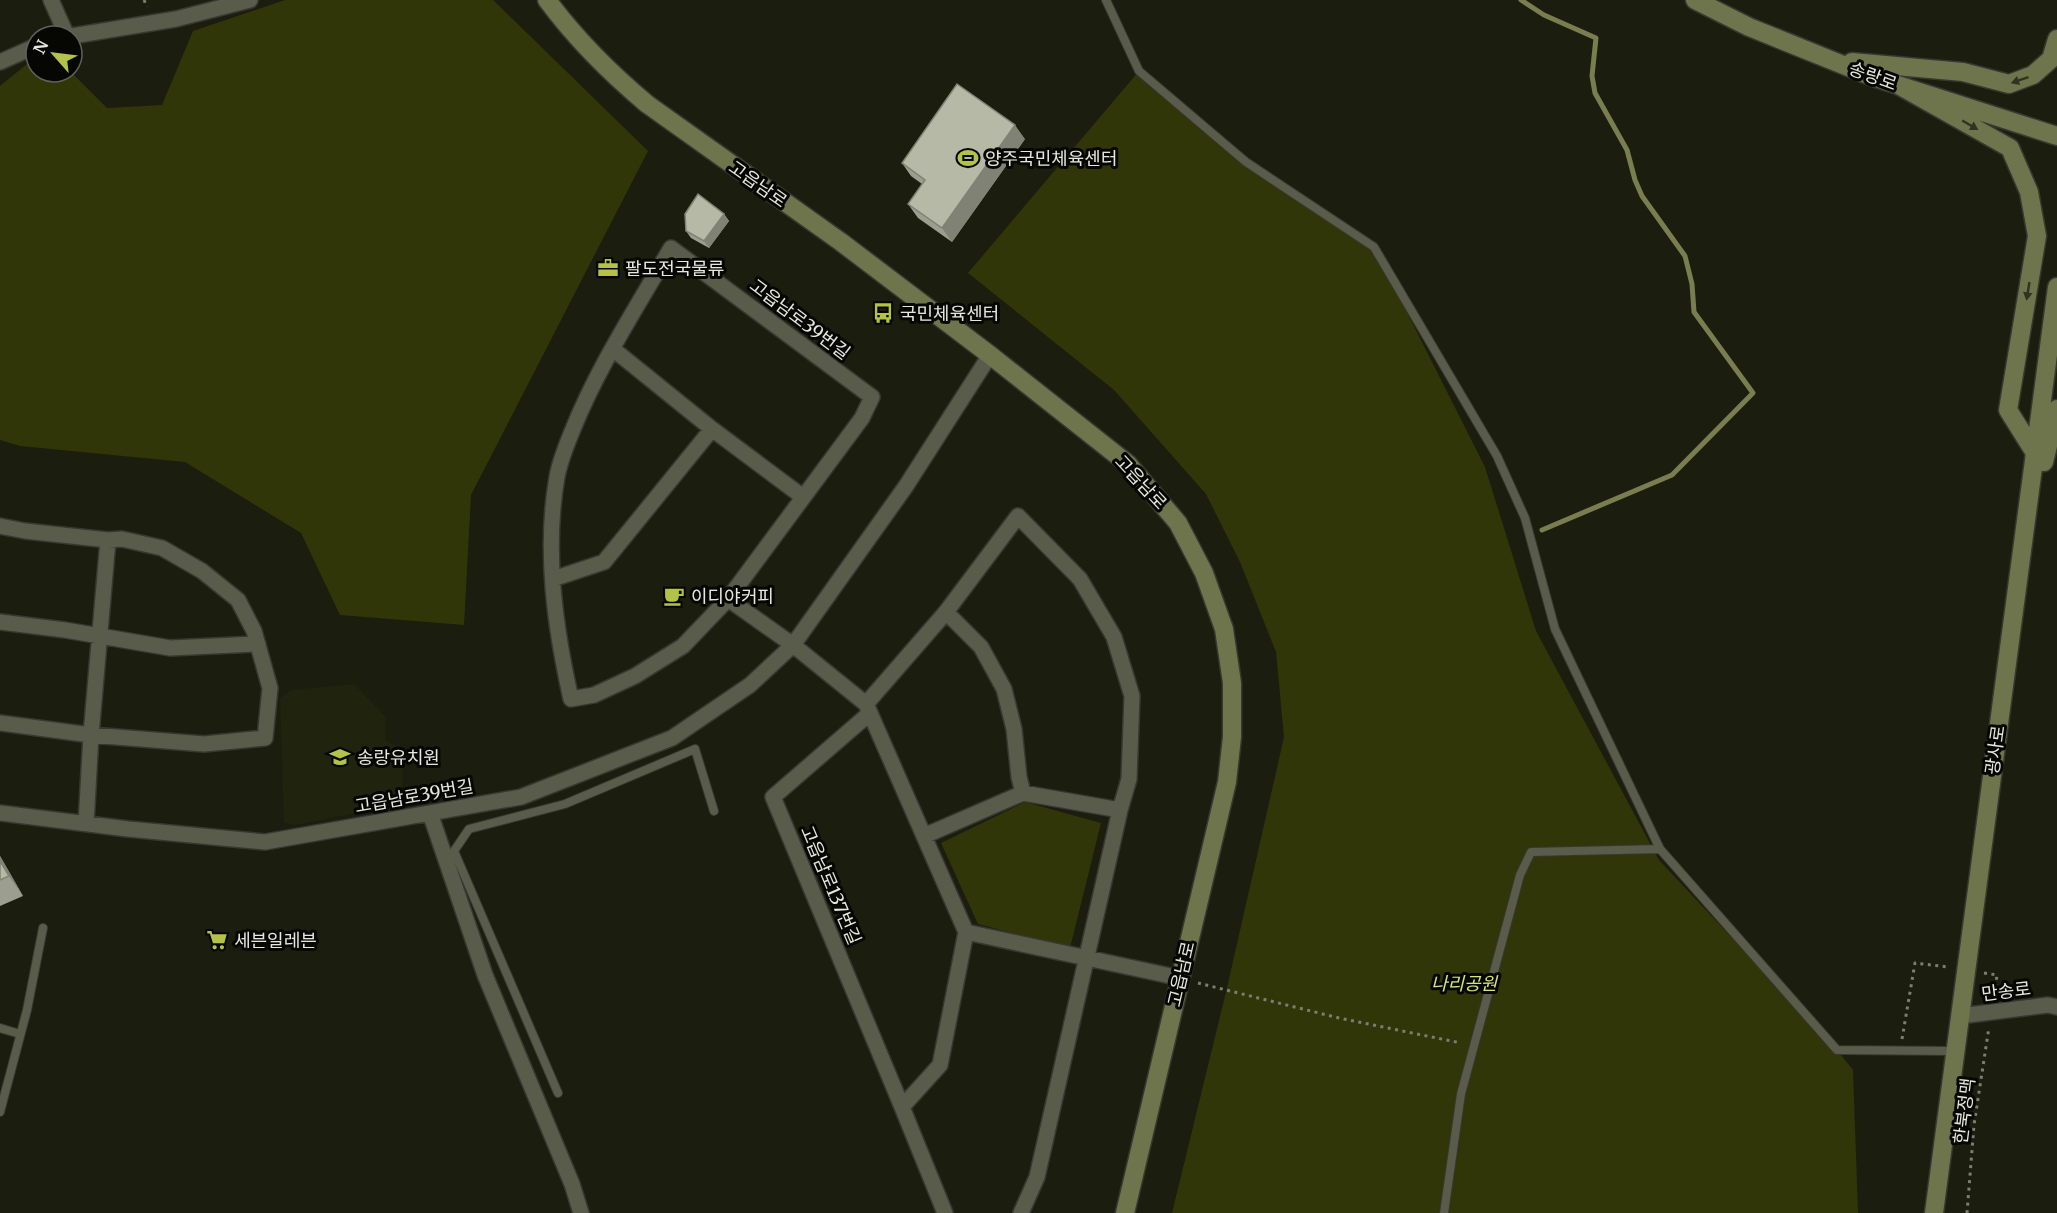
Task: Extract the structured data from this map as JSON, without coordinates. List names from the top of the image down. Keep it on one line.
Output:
{"streets":{"street":["송랑로","고읍남로","고읍남로39번길","광사로","고읍남로137번길","만송로"],"path":["한북정맥"]},"crossings":[["고읍남로","고읍남로39번길"],["광사로","만송로"],["광사로","한북정맥"],["만송로","한북정맥"]],"parks":["나리공원"],"places":{"sports":["양주국민체육센터"],"office":["팔도전국물류"],"bus stop":["국민체육센터"],"cafe":["이디야커피"],"school or university":["송랑유치원"],"supermarket":["세븐일레븐"]},"north":"top left"}
